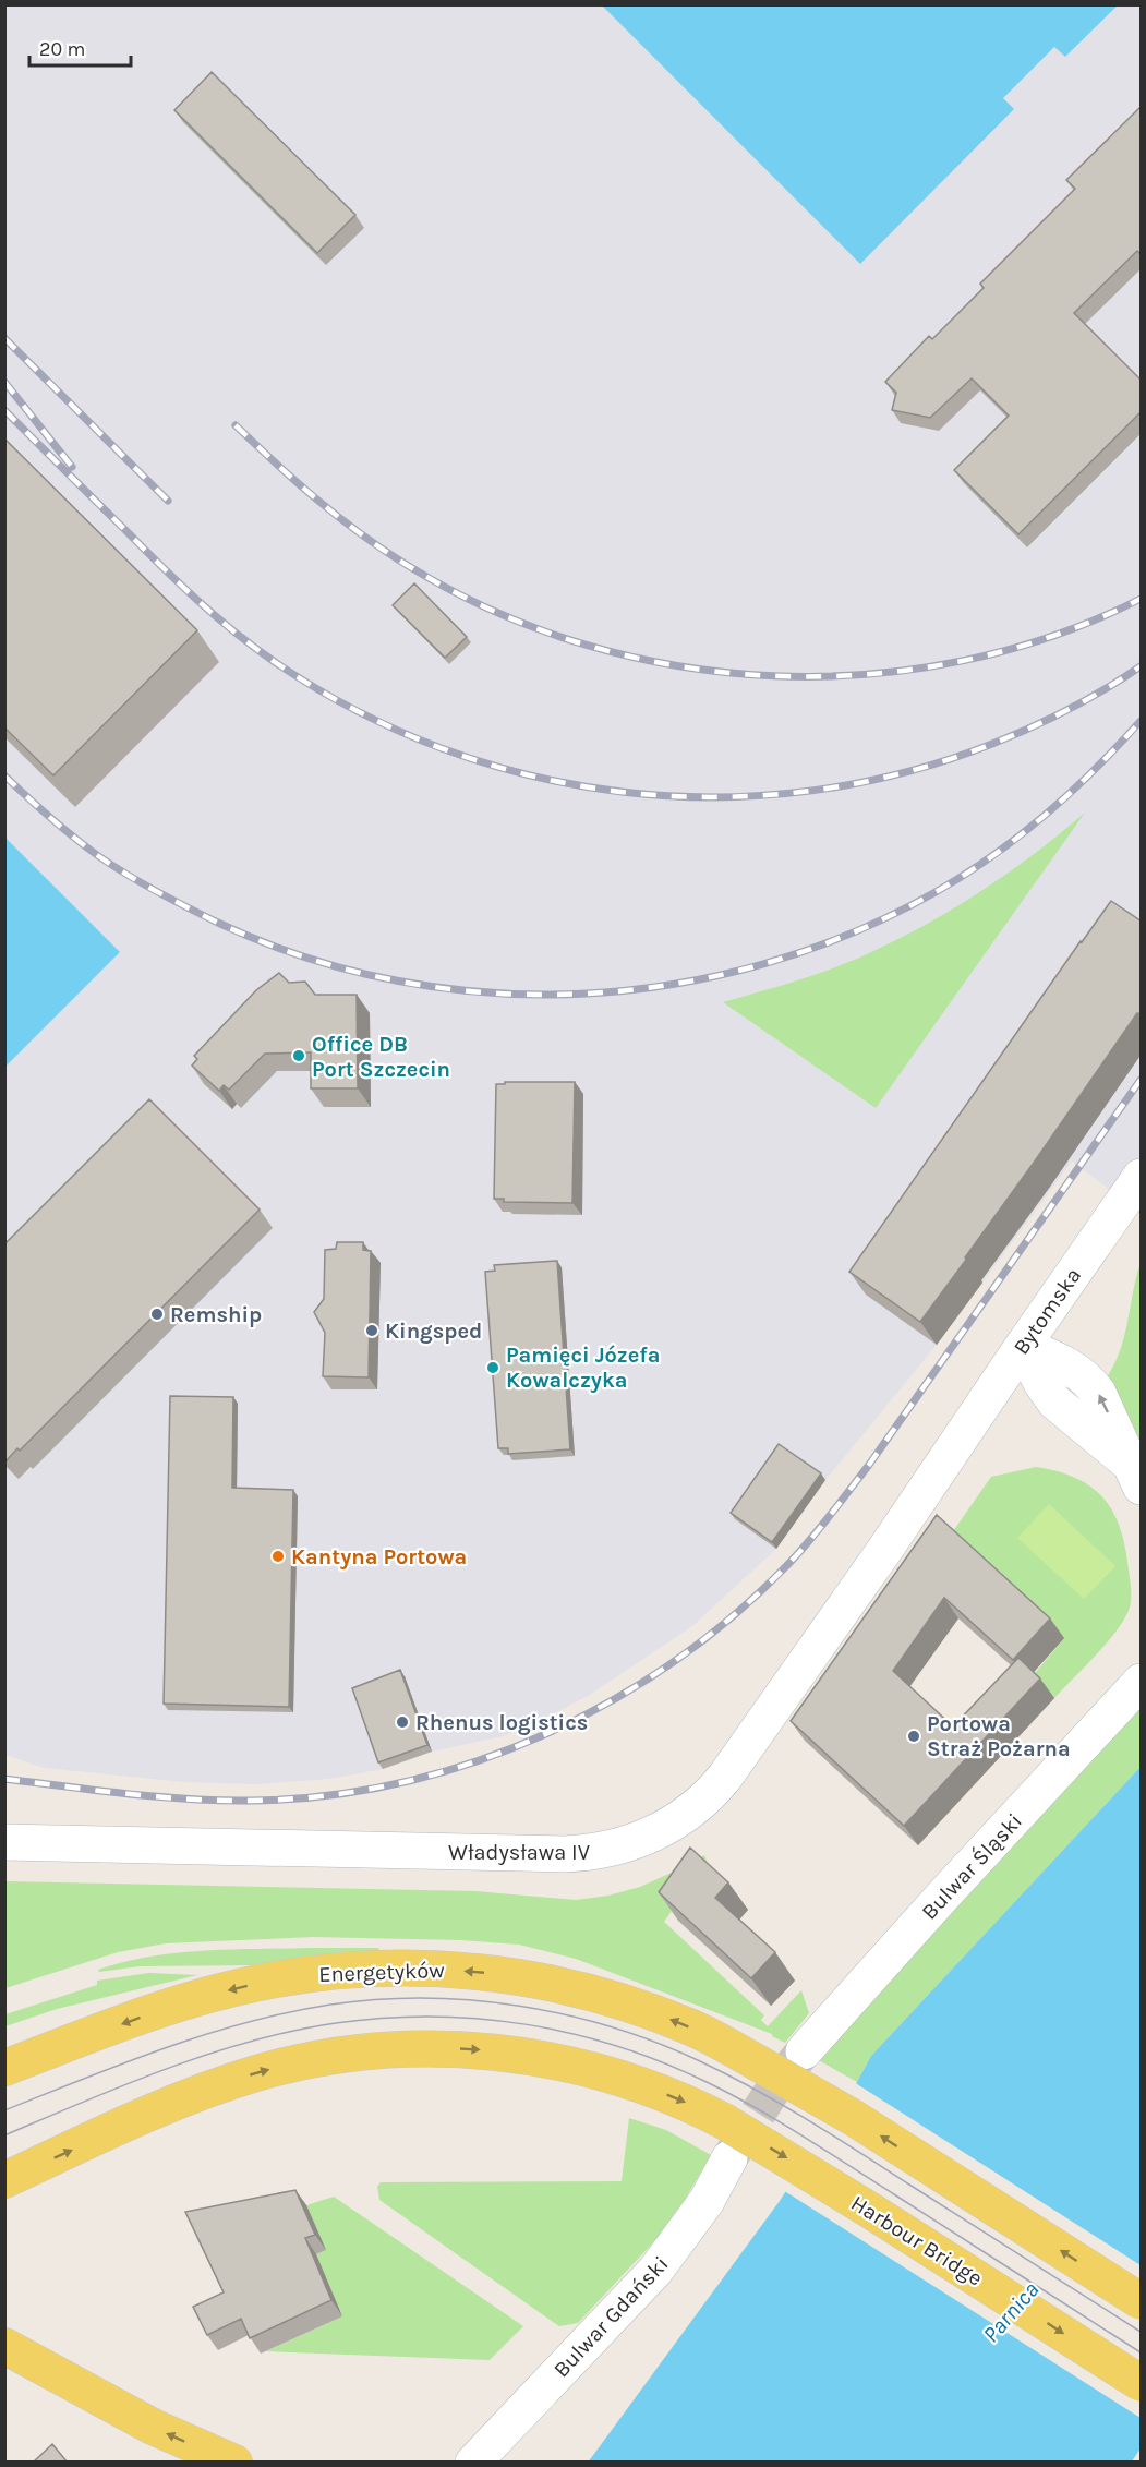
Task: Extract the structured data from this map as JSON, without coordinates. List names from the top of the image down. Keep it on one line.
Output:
{"streets":{"main road":["Energetyków","Harbour Bridge"],"street":["Bytomska","Władysława IV","Bulwar Śląski","Bulwar Gdański"]},"crossings":[["Bytomska","Władysława IV"]],"one_way":["Energetyków","Harbour Bridge"],"water":["Parnica"],"places":["Office DB Port Szczecin","Remship","Kingsped","Pamięci Józefa Kowalczyka","Kantyna Portowa","Rhenus logistics","Portowa Straż Pożarna"],"scale_bar":"20 m"}
